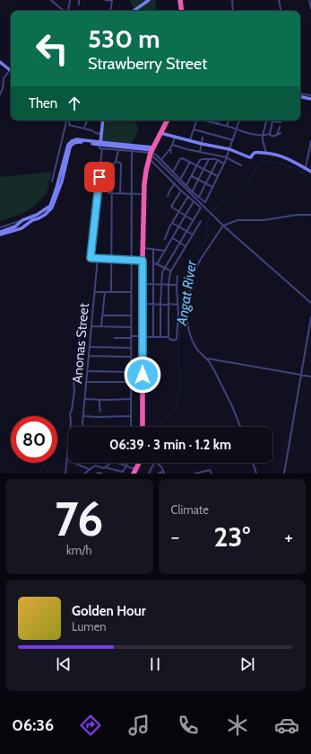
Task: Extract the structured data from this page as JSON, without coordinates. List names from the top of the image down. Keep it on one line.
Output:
{"streets":{"street":["Anonas Street"]},"water":["Angat River"],"page":{"turn":["530 m","Strawberry Street"],"then":"Then","limit":"80","trip":"06:39 · 3 min · 1.2 km","tile":[["76","km/h"],"Climate"],"heat":["−","23°","+"],"song":["Golden Hour","Lumen"],"tabs":"06:36"}}
